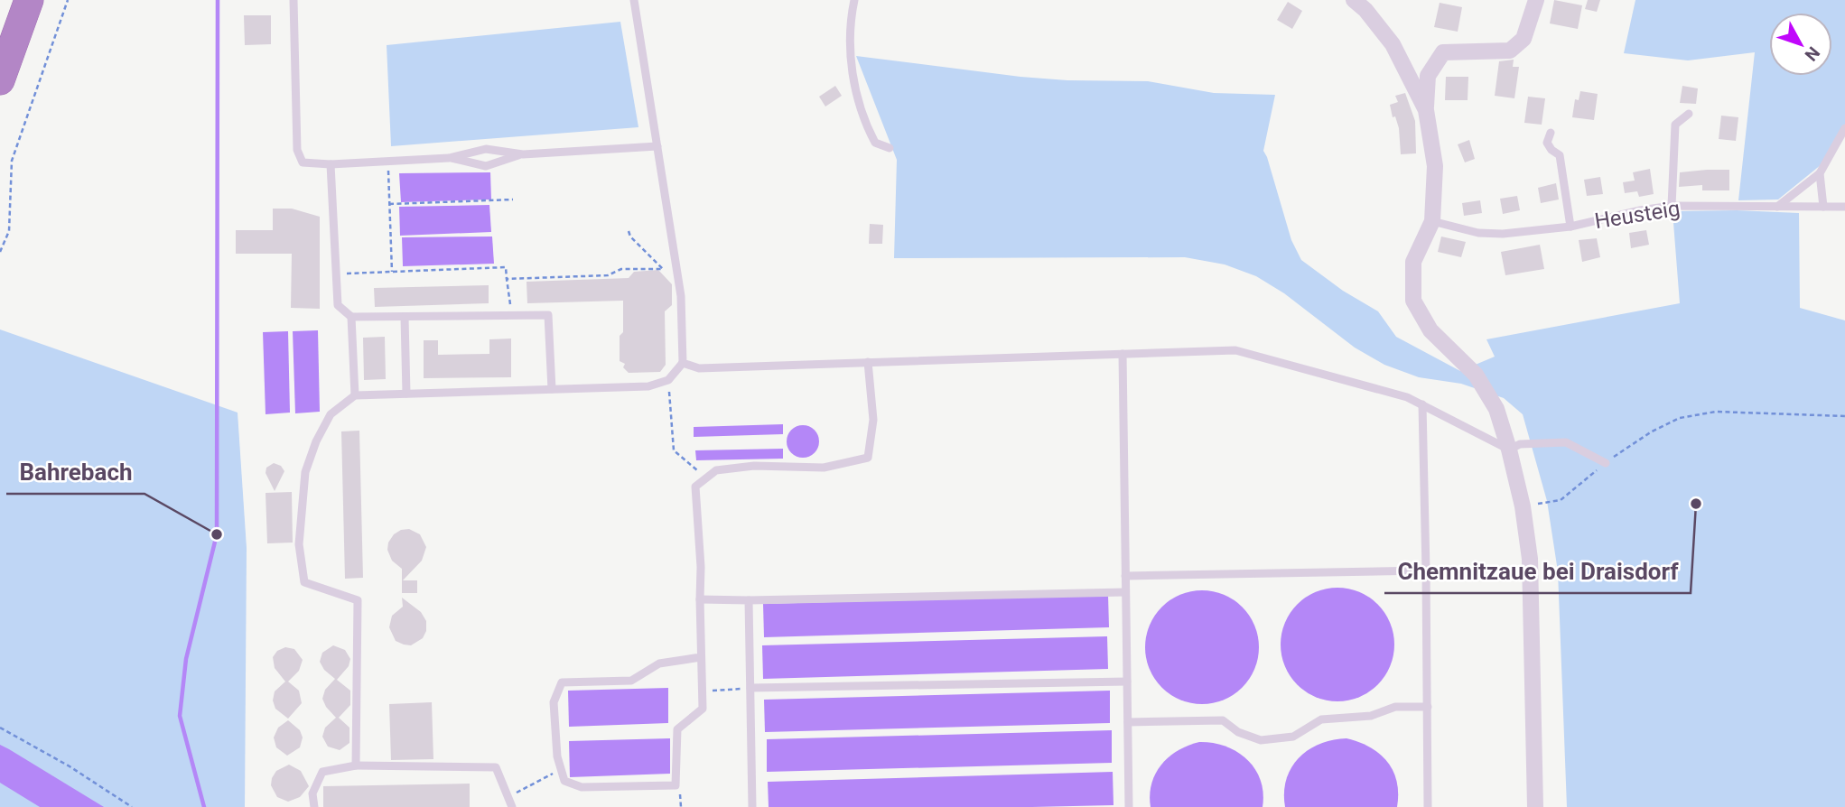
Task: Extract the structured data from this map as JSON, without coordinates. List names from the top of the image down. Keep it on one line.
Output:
{"streets":{"lane":["Heusteig"]},"places":["Chemnitzaue bei Draisdorf","Bahrebach"],"north":"bottom right"}
